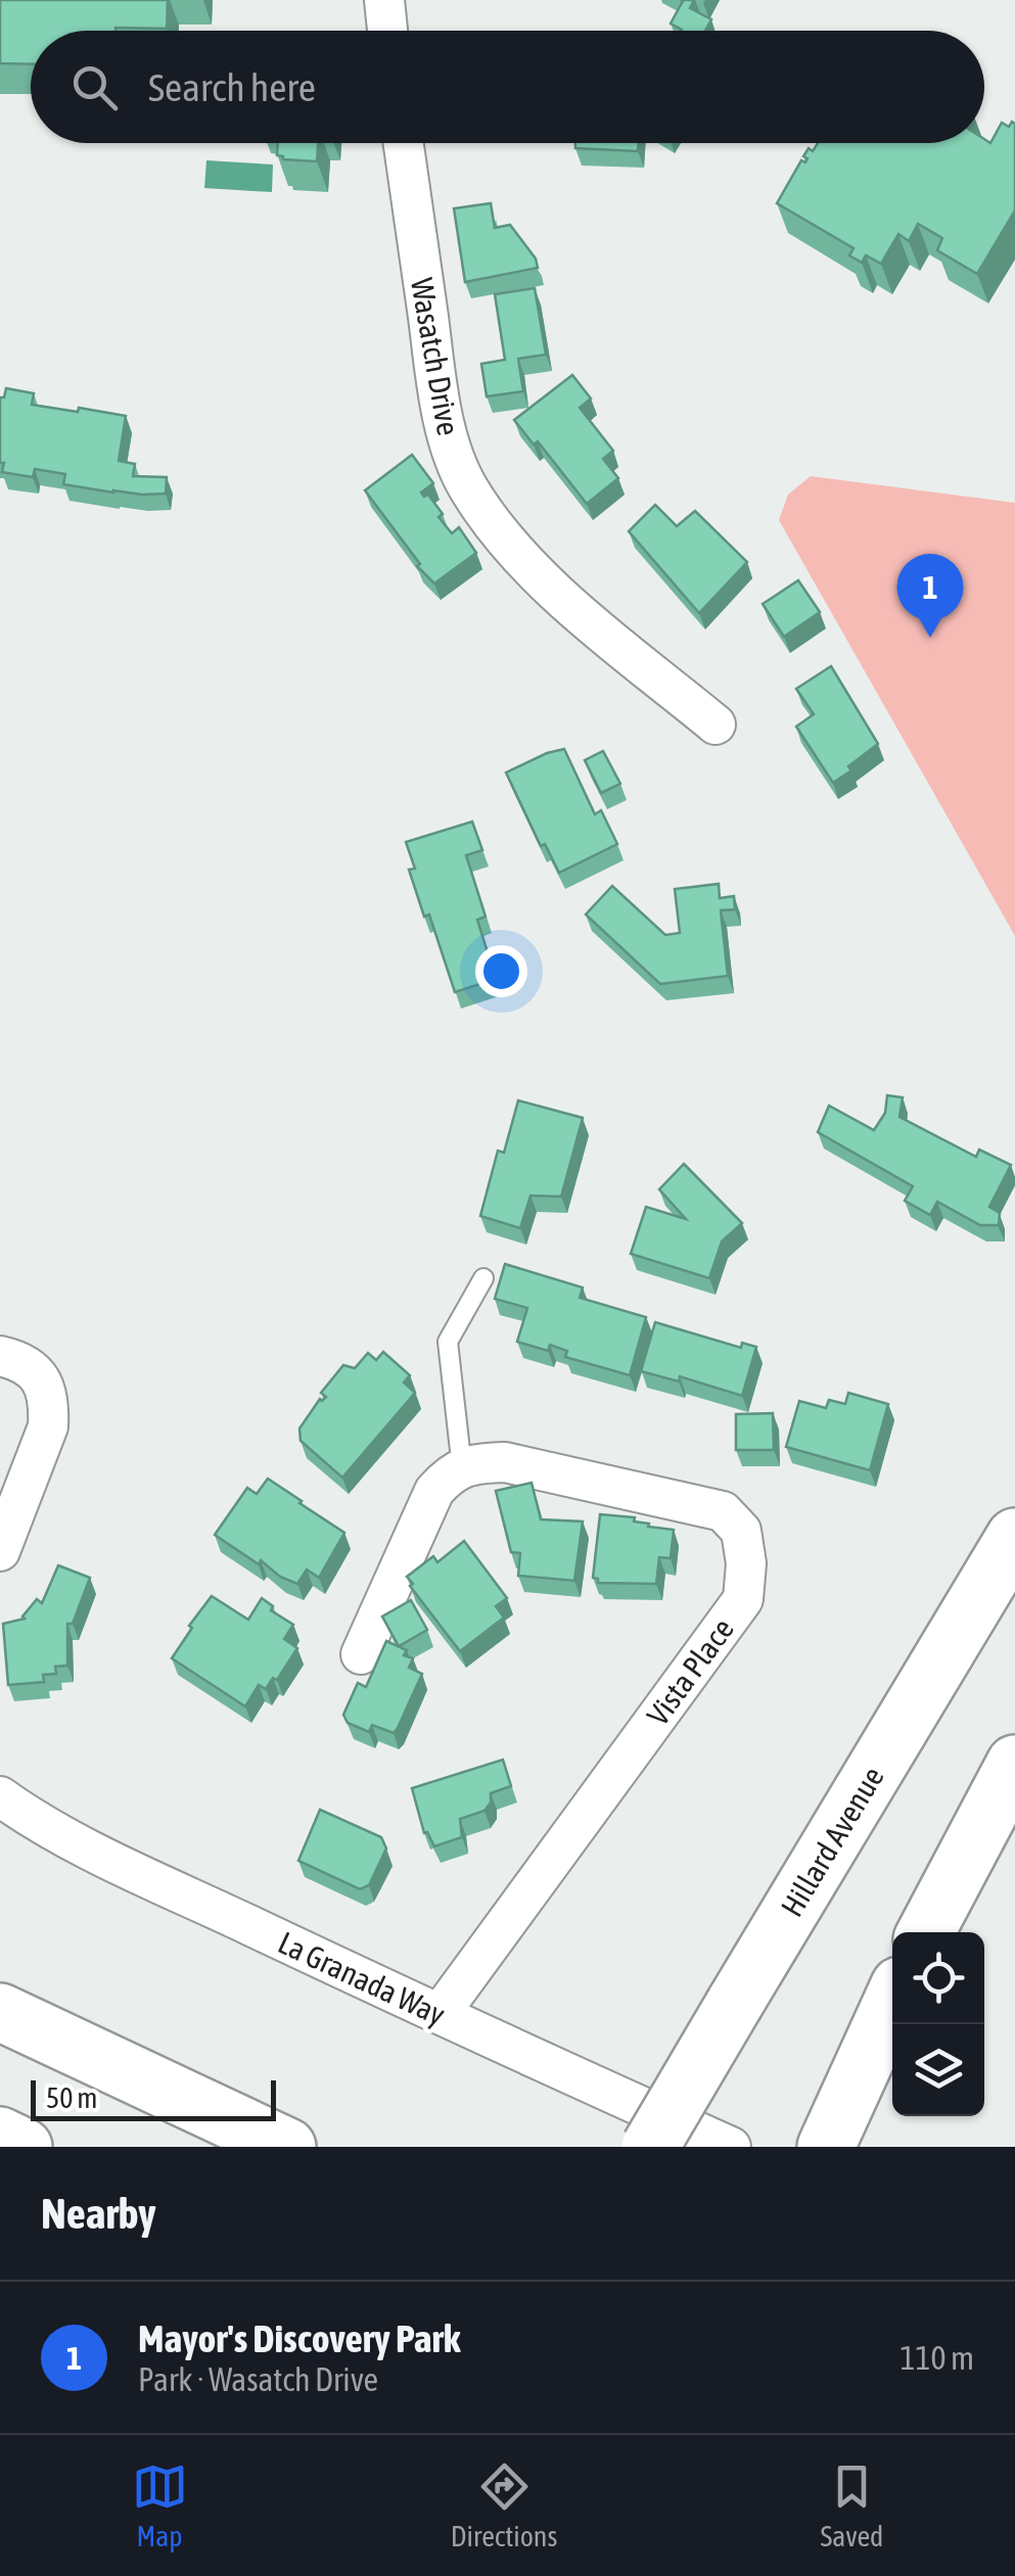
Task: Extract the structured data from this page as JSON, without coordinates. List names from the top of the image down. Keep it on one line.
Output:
{"streets":{"highway":["Hillard Avenue"],"street":["Wasatch Drive","Vista Place","La Granada Way"]},"crossings":[["Vista Place","La Granada Way"]],"scale_bar":"50 m","page":{"search":"Search here","pins":"1","scale":"50 m","heading":"Nearby","list":[{"mark":"1","name":"Mayor's Discovery Park","note":"Park · Wasatch Drive","value":"110 m"}],"nav":["Map","Directions","Saved"]}}
